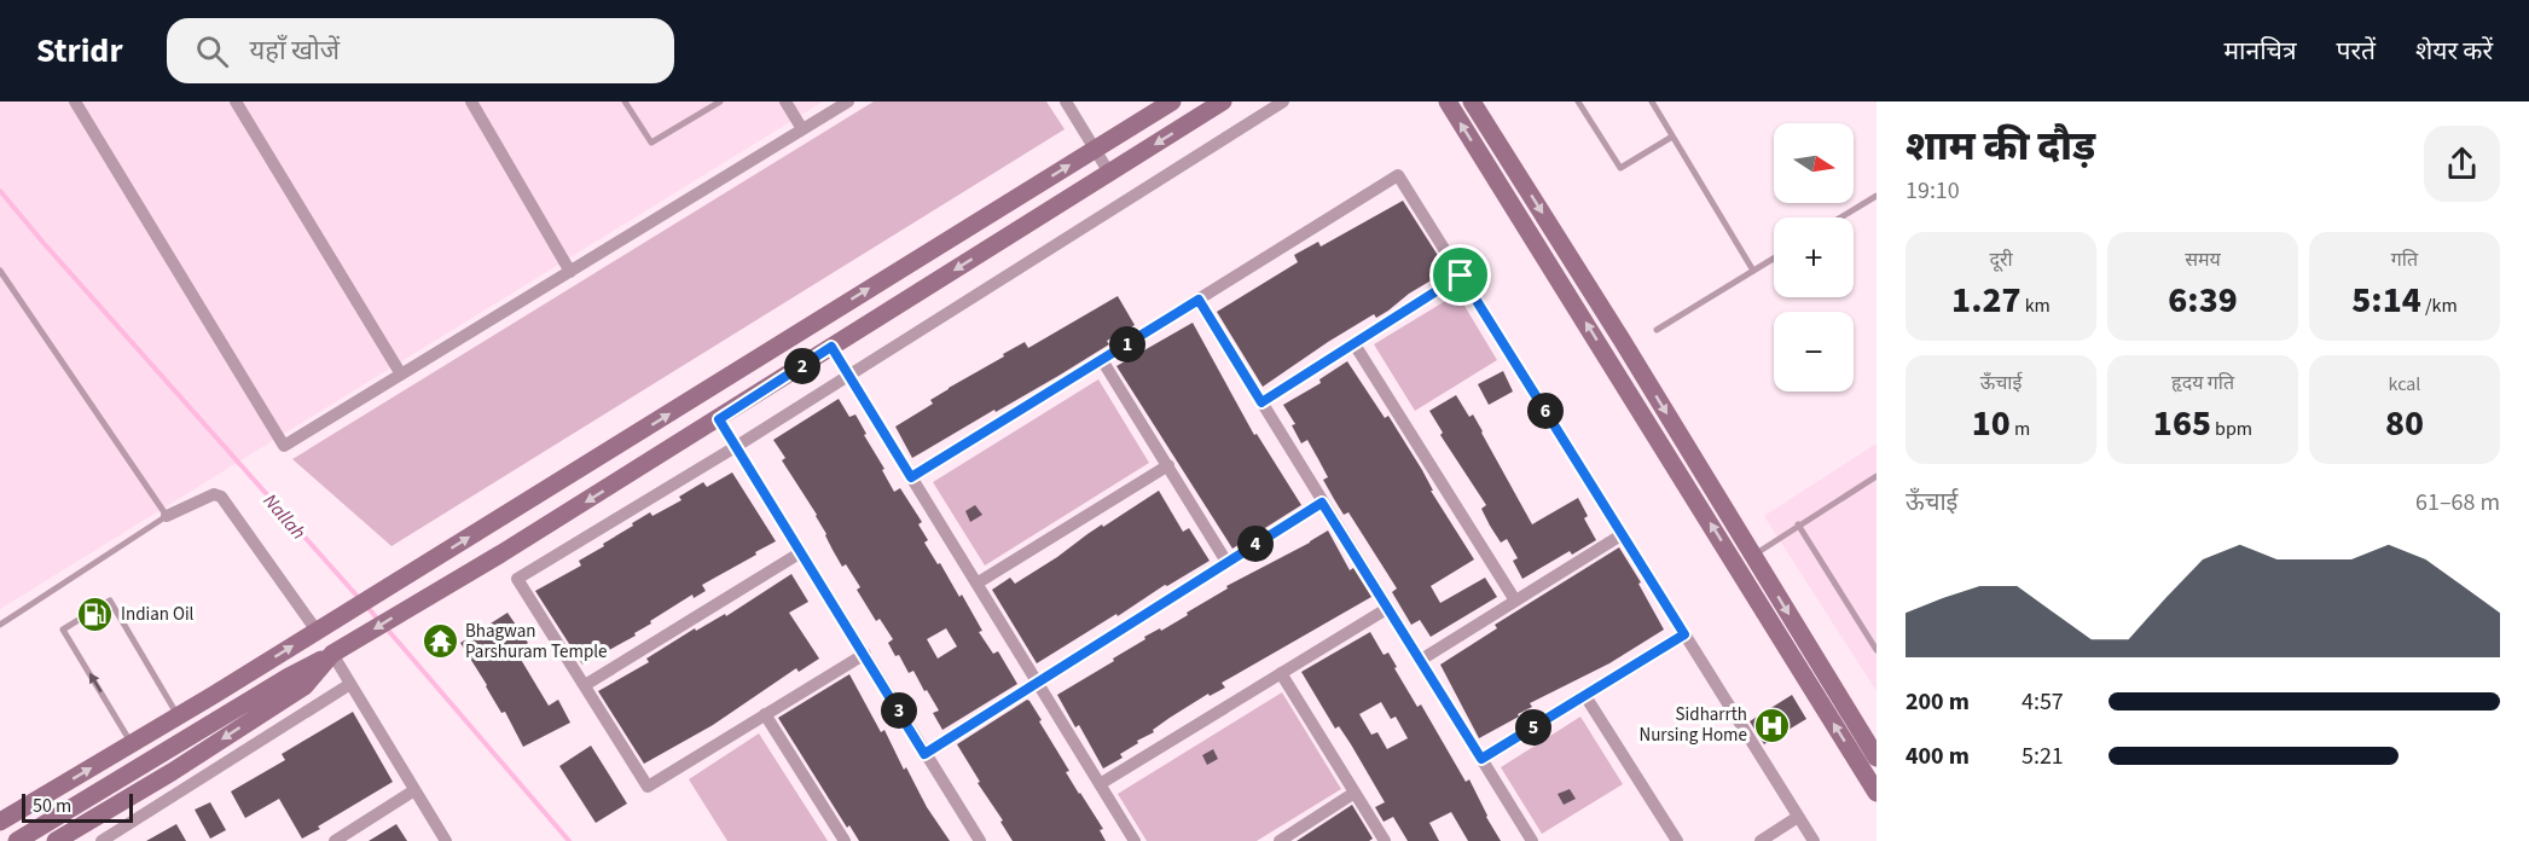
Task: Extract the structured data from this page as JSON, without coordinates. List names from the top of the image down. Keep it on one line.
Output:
{"water":["Nallah"],"places":{"fuel station":["Indian Oil"],"temple":["Bhagwan Parshuram Temple"],"hospital":["Sidharrth Nursing Home"]},"scale_bar":"50 m","north":"right","page":{"header":"Stridr","search":"यहाँ खोजें","nav":["मानचित्र","परतें","शेयर करें"],"heading":["शाम की दौड़","19:10"],"map_buttons":["+","−"],"stats":[["दूरी","1.27 km"],["समय","6:39"],["गति","5:14 /km"],["ऊँचाई","10 m"],["हृदय गति","165 bpm"],["kcal","80"]],"pins":["1","2","6","4","3","5"],"chart":["ऊँचाई","61–68 m"],"list":[{"name":"200 m","note":"4:57"},{"name":"400 m","note":"5:21"}],"scale":"50 m"}}
